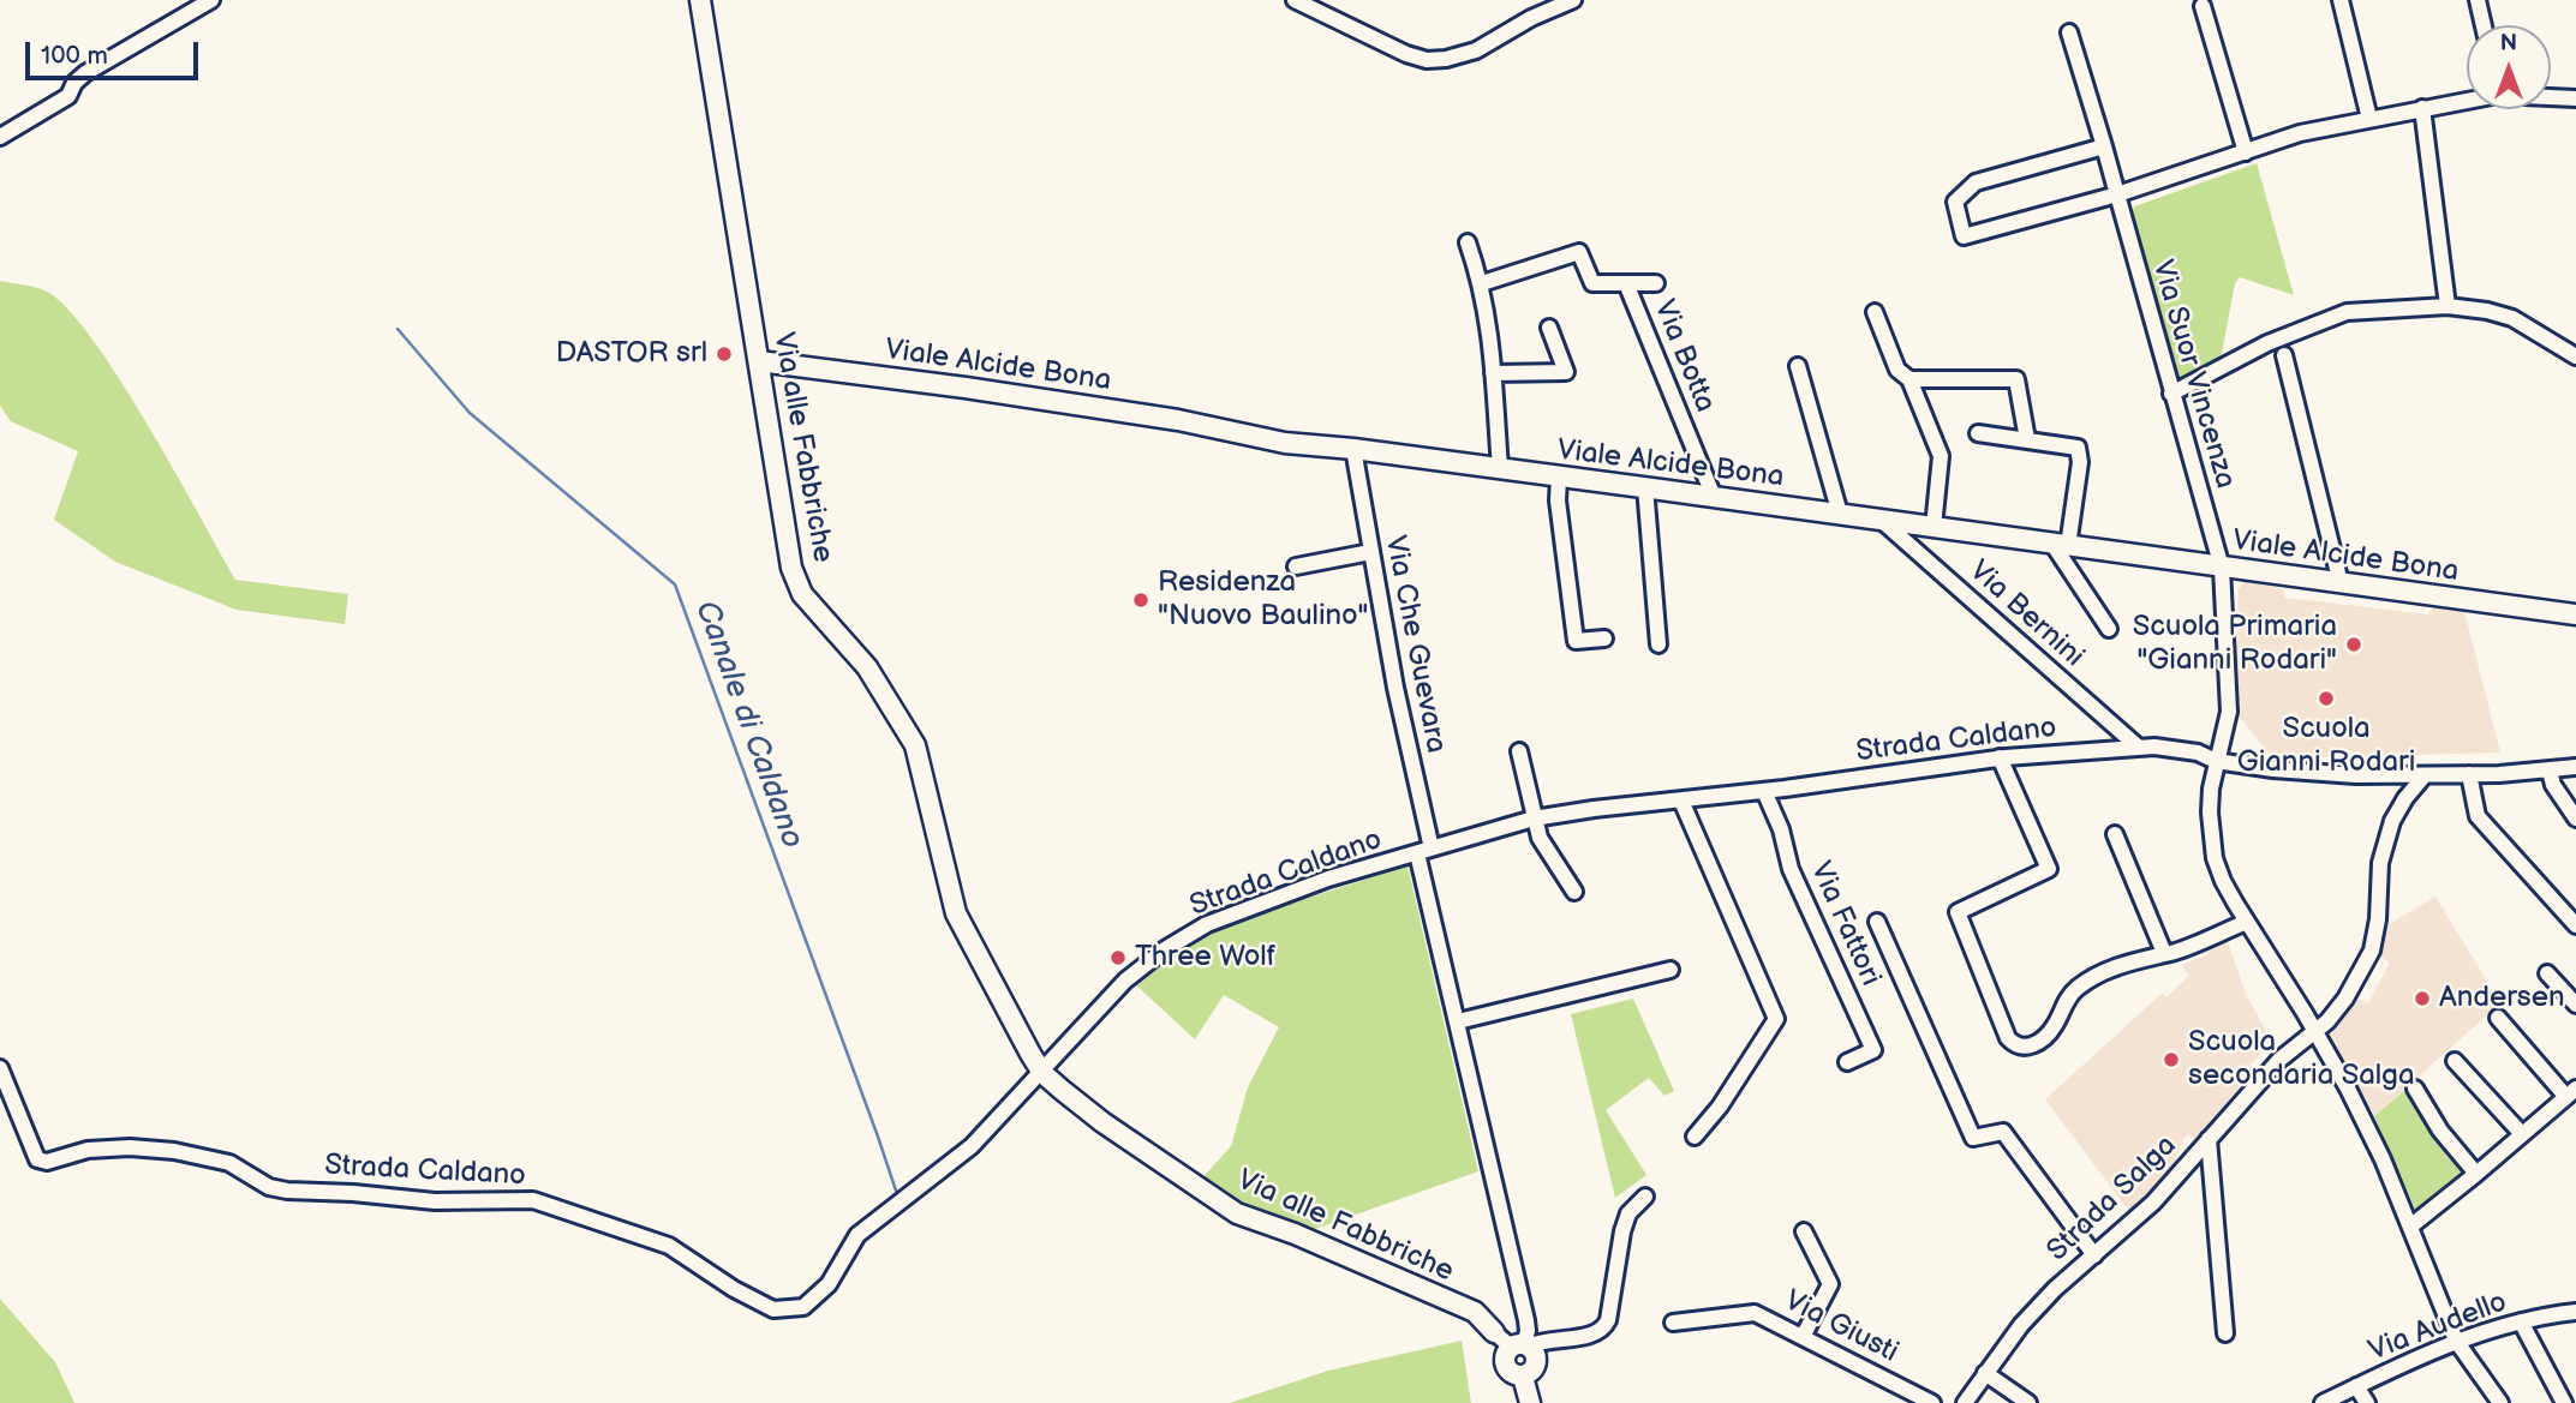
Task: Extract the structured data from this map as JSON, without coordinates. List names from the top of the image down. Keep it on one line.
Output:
{"streets":{"street":["Via Botta","Viale Alcide Bona","Via Suor Vincenza","Via alle Fabbriche","Via Bernini","Via Che Guevara","Strada Caldano","Via Fattori","Strada Salga","Via Giusti","Via Audello"]},"crossings":[["Via Botta","Viale Alcide Bona"],["Viale Alcide Bona","Via Suor Vincenza"],["Viale Alcide Bona","Via alle Fabbriche"],["Viale Alcide Bona","Via Bernini"],["Viale Alcide Bona","Via Che Guevara"],["Via Suor Vincenza","Strada Caldano"],["Via Suor Vincenza","Strada Salga"],["Via Suor Vincenza","Via Audello"],["Via alle Fabbriche","Strada Caldano"],["Via Bernini","Strada Caldano"],["Via Che Guevara","Strada Caldano"],["Strada Caldano","Via Fattori"],["Strada Caldano","Strada Salga"]],"water":["Canale di Caldano"],"places":["DASTOR srl","Residenza \"Nuovo Baulino\"","Scuola Primaria \"Gianni Rodari\"","Scuola Gianni Rodari","Three Wolf","Andersen","Scuola secondaria Salga"],"scale_bar":"100 m","north":"top"}
